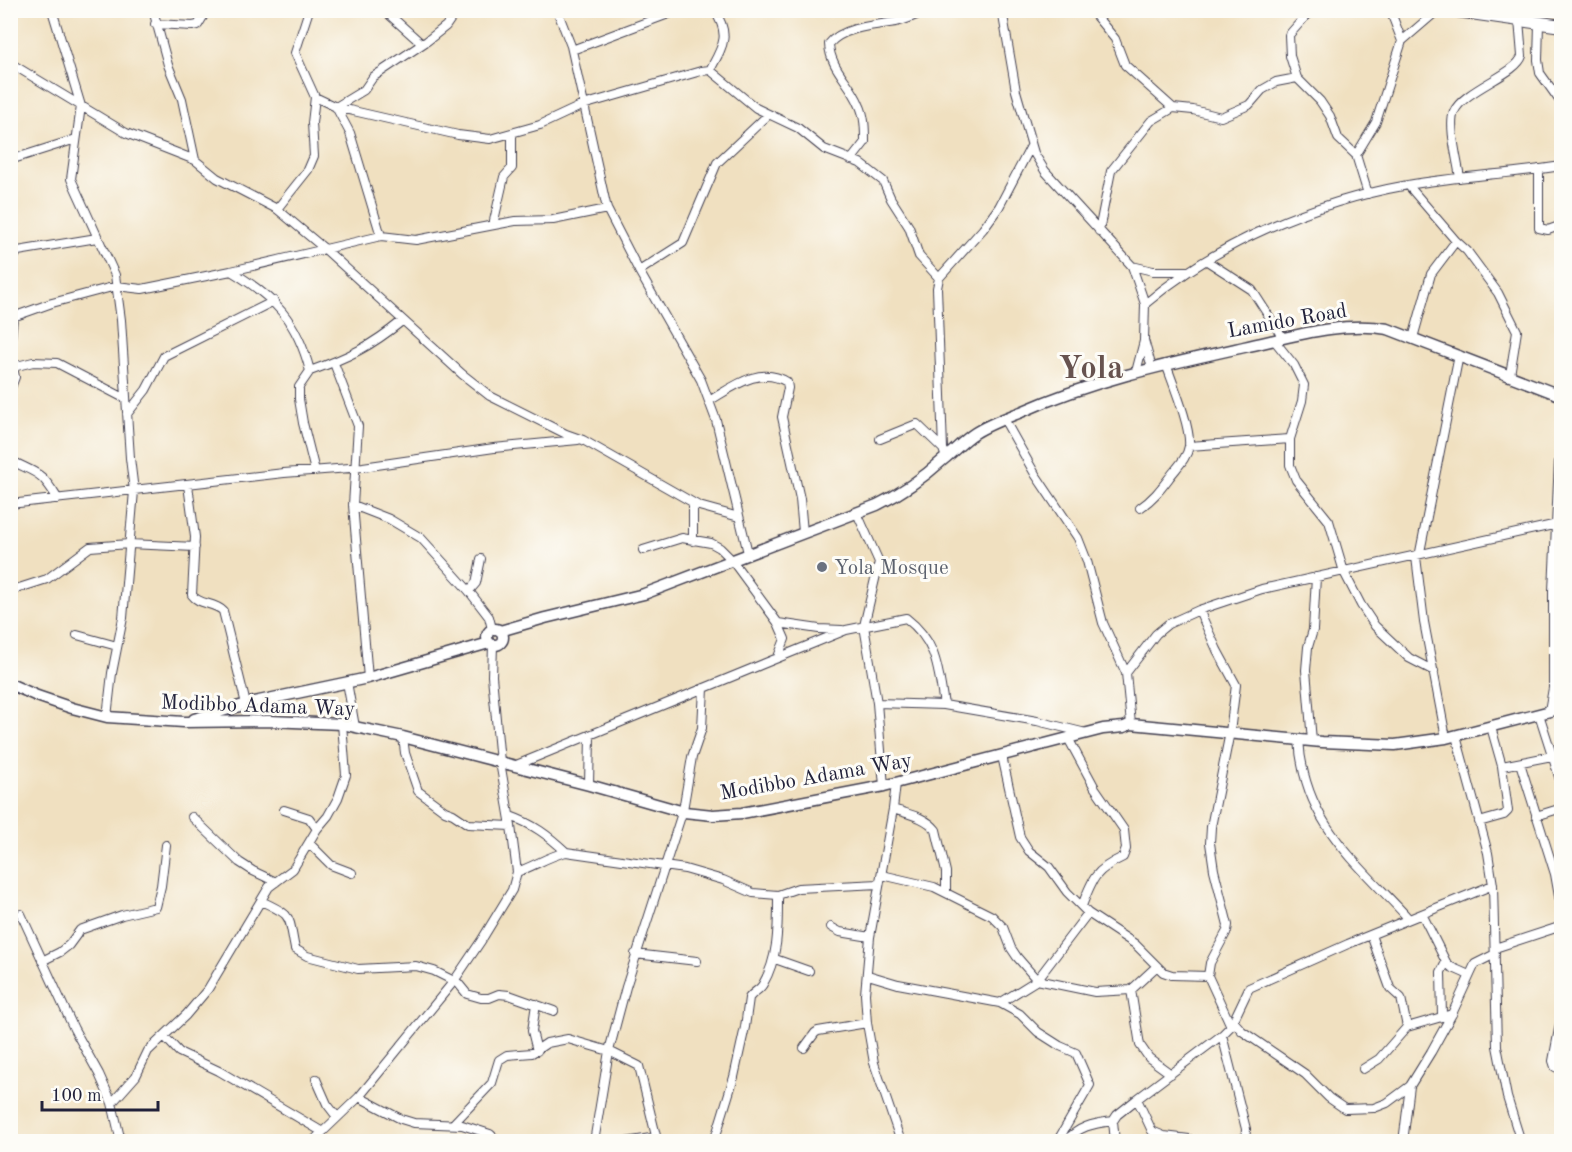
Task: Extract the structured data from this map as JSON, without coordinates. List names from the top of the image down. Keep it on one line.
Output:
{"streets":{"main road":["Lamido Road","Modibbo Adama Way"]},"districts":["Yola"],"places":["Yola Mosque"],"scale_bar":"100 m"}
